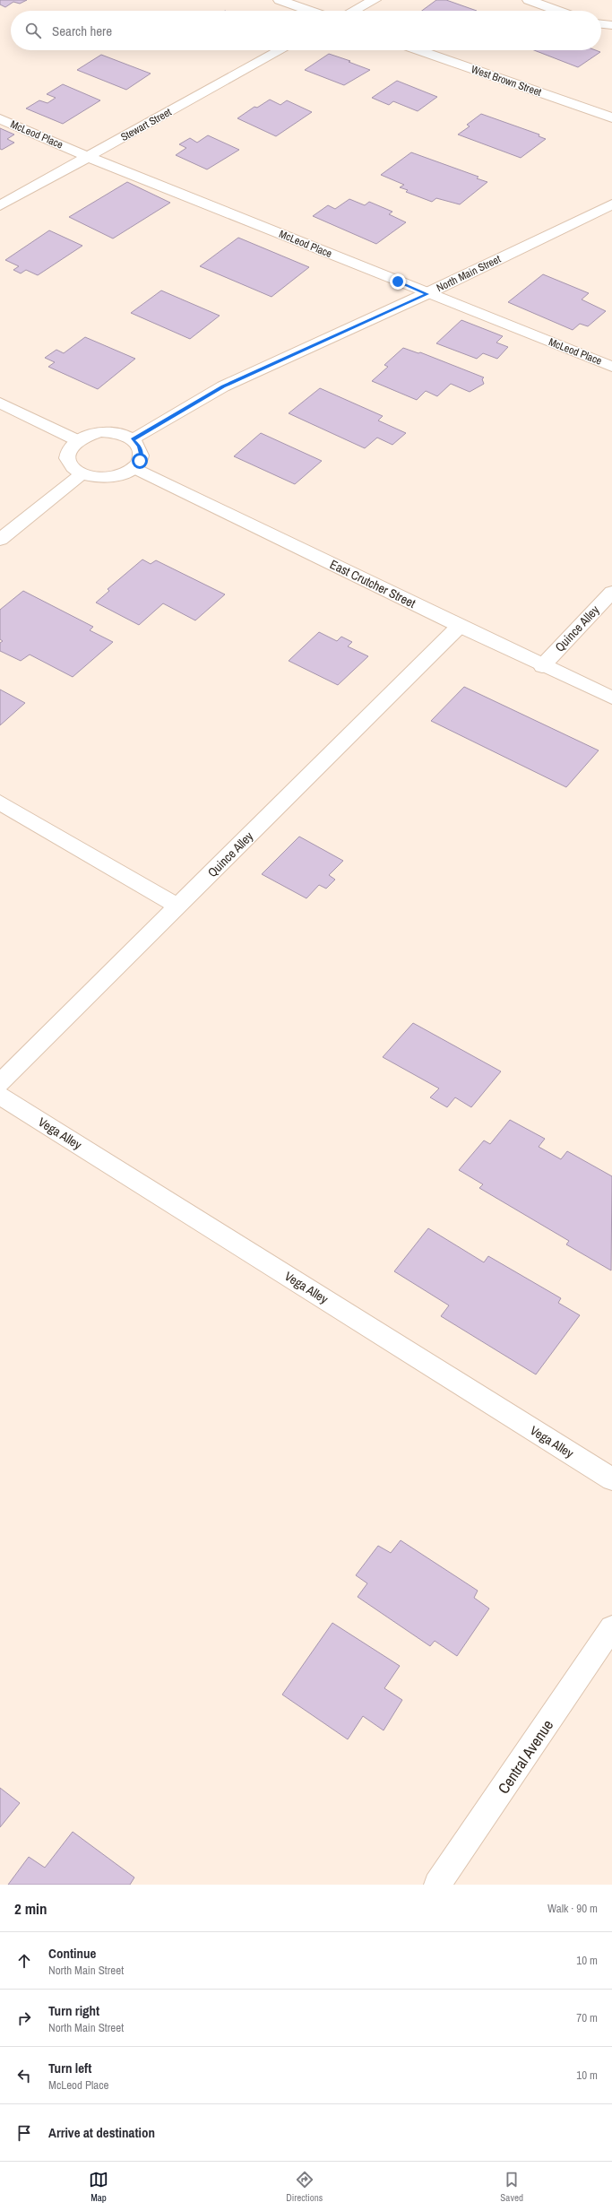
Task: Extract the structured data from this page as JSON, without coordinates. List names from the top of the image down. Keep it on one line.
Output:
{"streets":{"street":["West Brown Street","Stewart Street","McLeod Place","North Main Street","East Crutcher Street","Quince Alley","Vega Alley","Central Avenue"]},"crossings":[["Stewart Street","McLeod Place"],["McLeod Place","North Main Street"],["North Main Street","East Crutcher Street"],["East Crutcher Street","Quince Alley"]],"page":{"search":"Search here","heading":["2 min","Walk · 90 m"],"list":[["Continue","North Main Street","10 m"],["Turn right","North Main Street","70 m"],["Turn left","McLeod Place","10 m"],"Arrive at destination"],"nav":["Map","Directions","Saved"]}}
